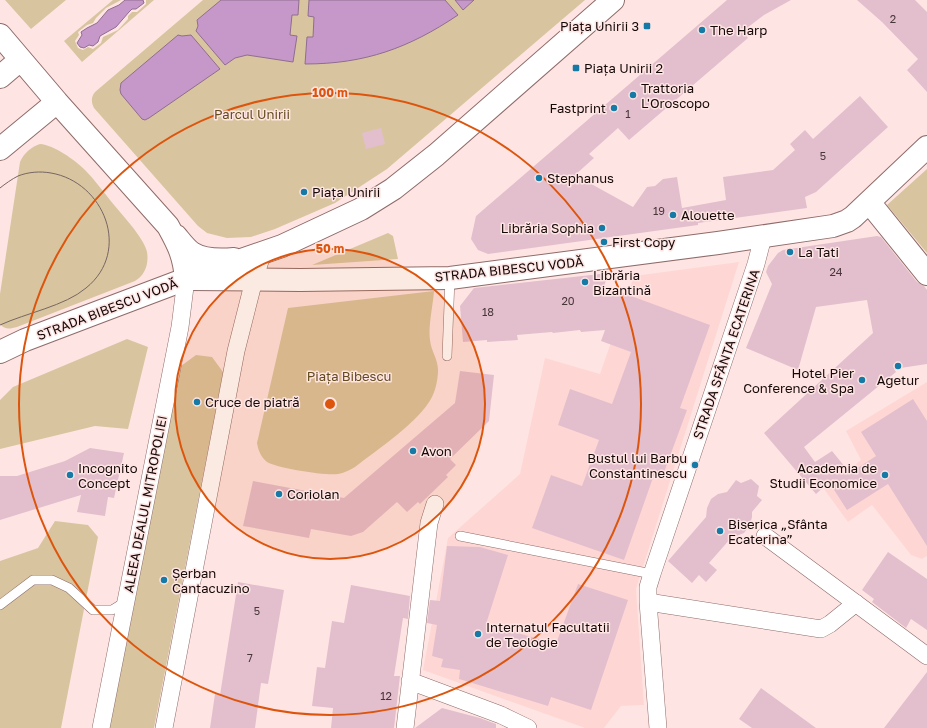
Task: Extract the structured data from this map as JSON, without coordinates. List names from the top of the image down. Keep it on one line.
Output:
{"streets":{"main road":["STRADA BIBESCU VODĂ"],"street":["STRADA SFÂNTA ECATERINA","ALEEA DEALUL MITROPOLIEI"]},"crossings":[["STRADA BIBESCU VODĂ","STRADA SFÂNTA ECATERINA"],["STRADA BIBESCU VODĂ","ALEEA DEALUL MITROPOLIEI"]],"parks":["Parcul Unirii","Piața Bibescu"],"places":{"transit":["Piața Unirii 3","Piața Unirii 2"],"other":["The Harp","Trattoria L'Oroscopo","Fastprint","Stephanus","Piața Unirii","Alouette","Librăria Sophia","First Copy","La Tati","Librăria Bizantină","Agetur","Hotel Pier Conference & Spa","Cruce de piatră","Avon","Bustul lui Barbu Constantinescu","Incognito Concept","Academia de Studii Economice","Coriolan","Biserica „Sfânta Ecaterina”","Șerban Cantacuzino","Internatul Facultatii de Teologie"]},"house_numbers":["2","1","5","19","24","20","18","5","7","12"],"rings":["100 m","50 m"]}
